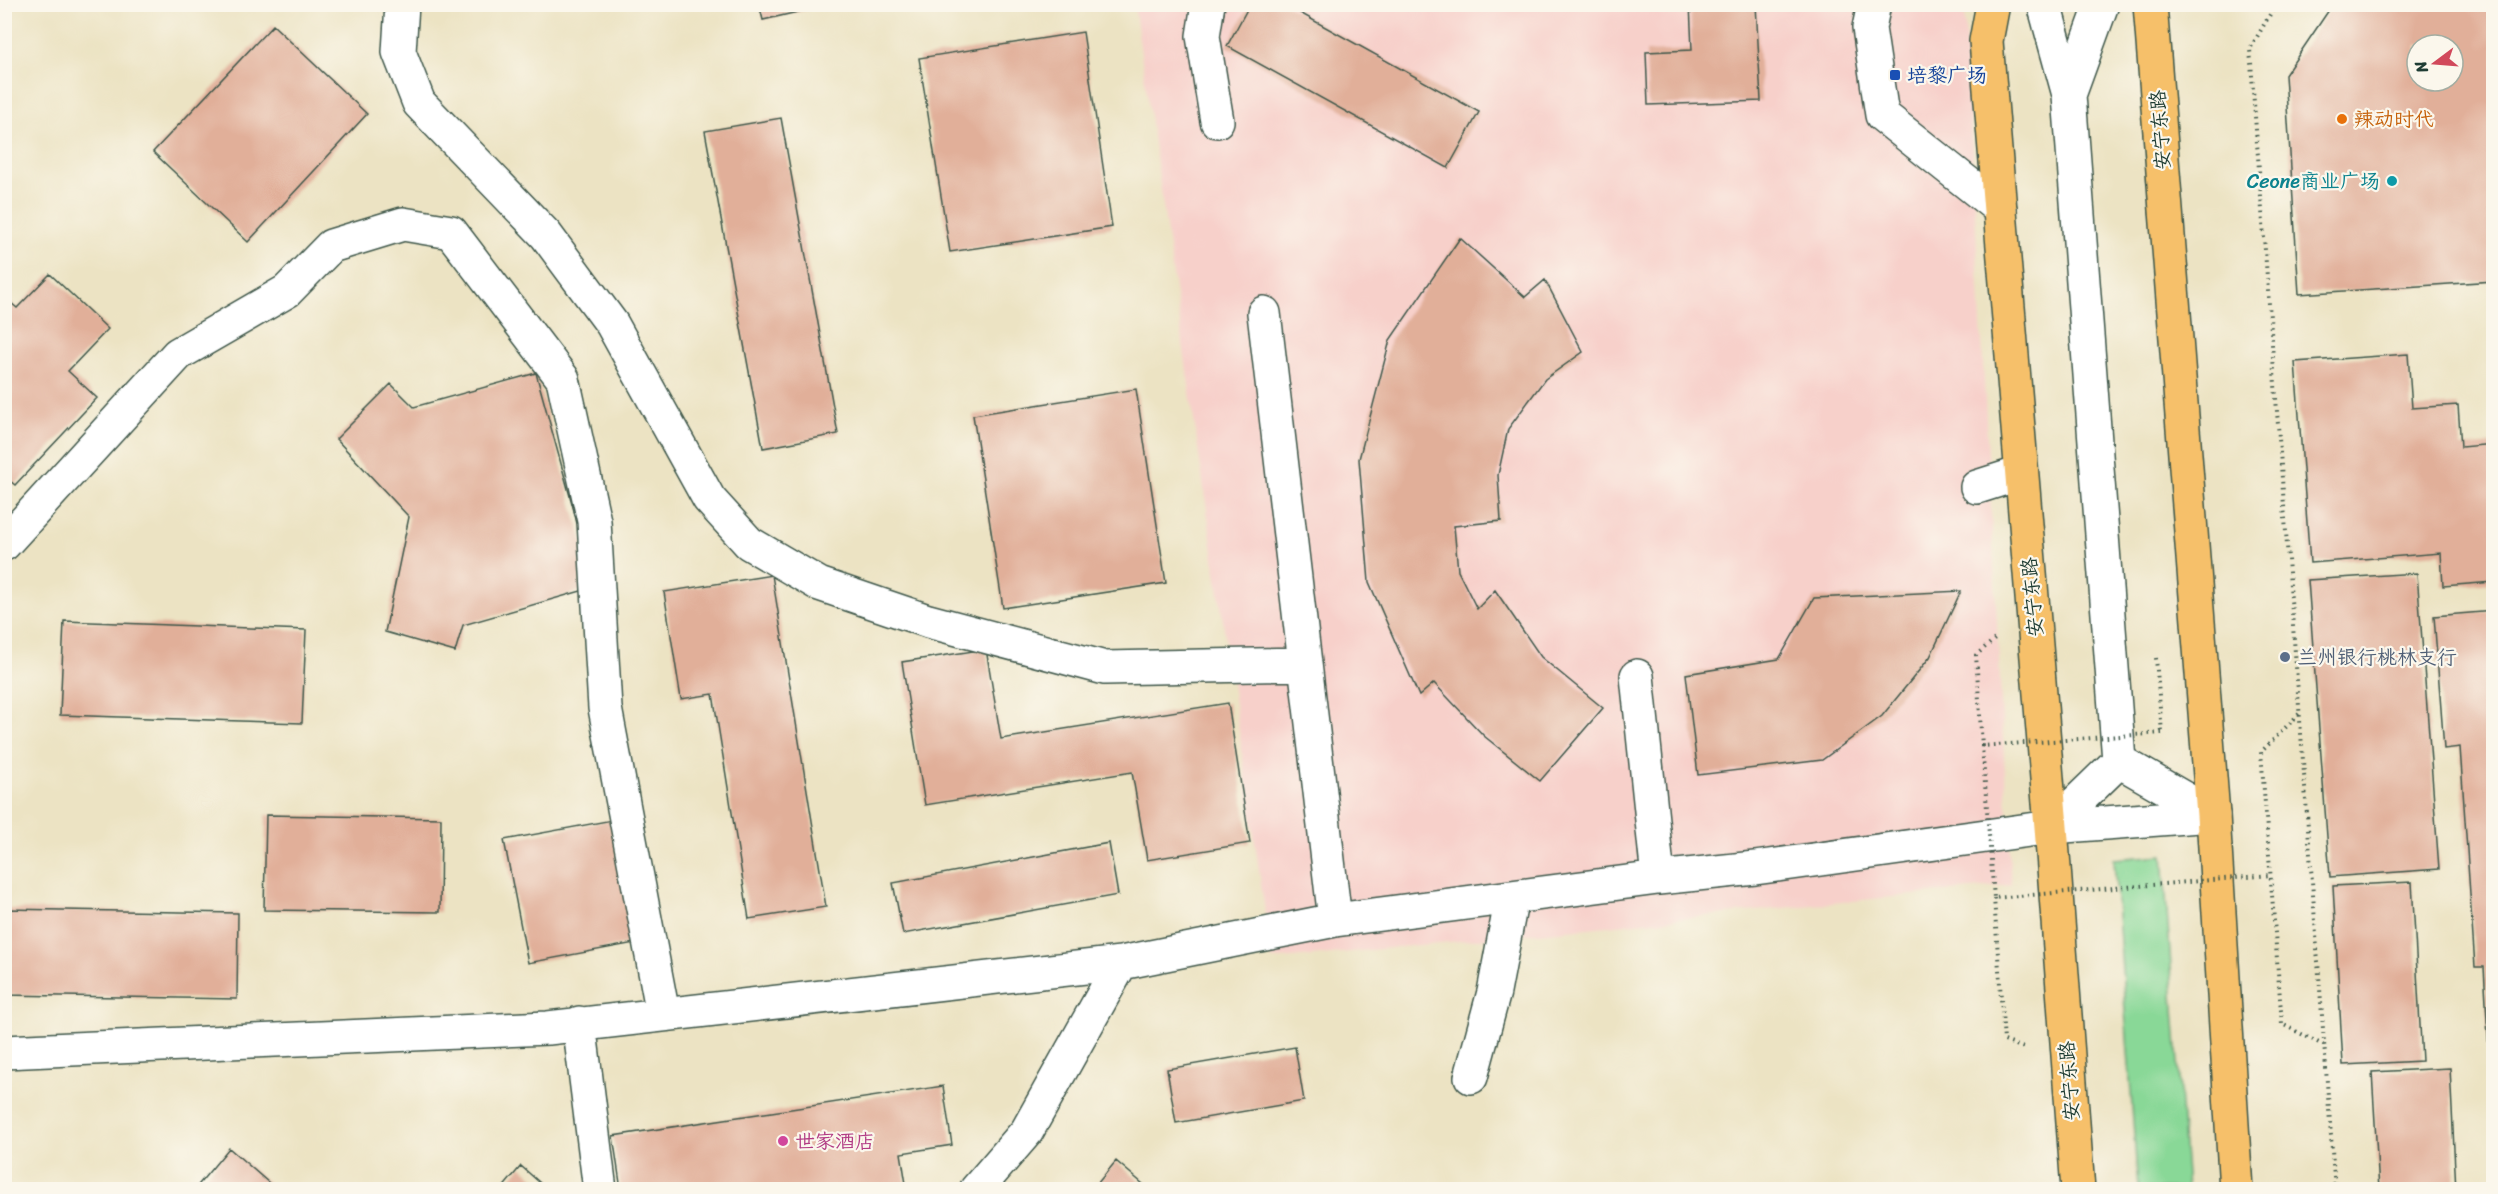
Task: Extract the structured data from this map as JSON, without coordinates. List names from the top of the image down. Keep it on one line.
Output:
{"streets":{"main road":["安宁东路"]},"places":{"transit":["培黎广场"],"other":["辣动时代","Ceone商业广场","兰州银行桃林支行","世家酒店"]},"north":"left"}
